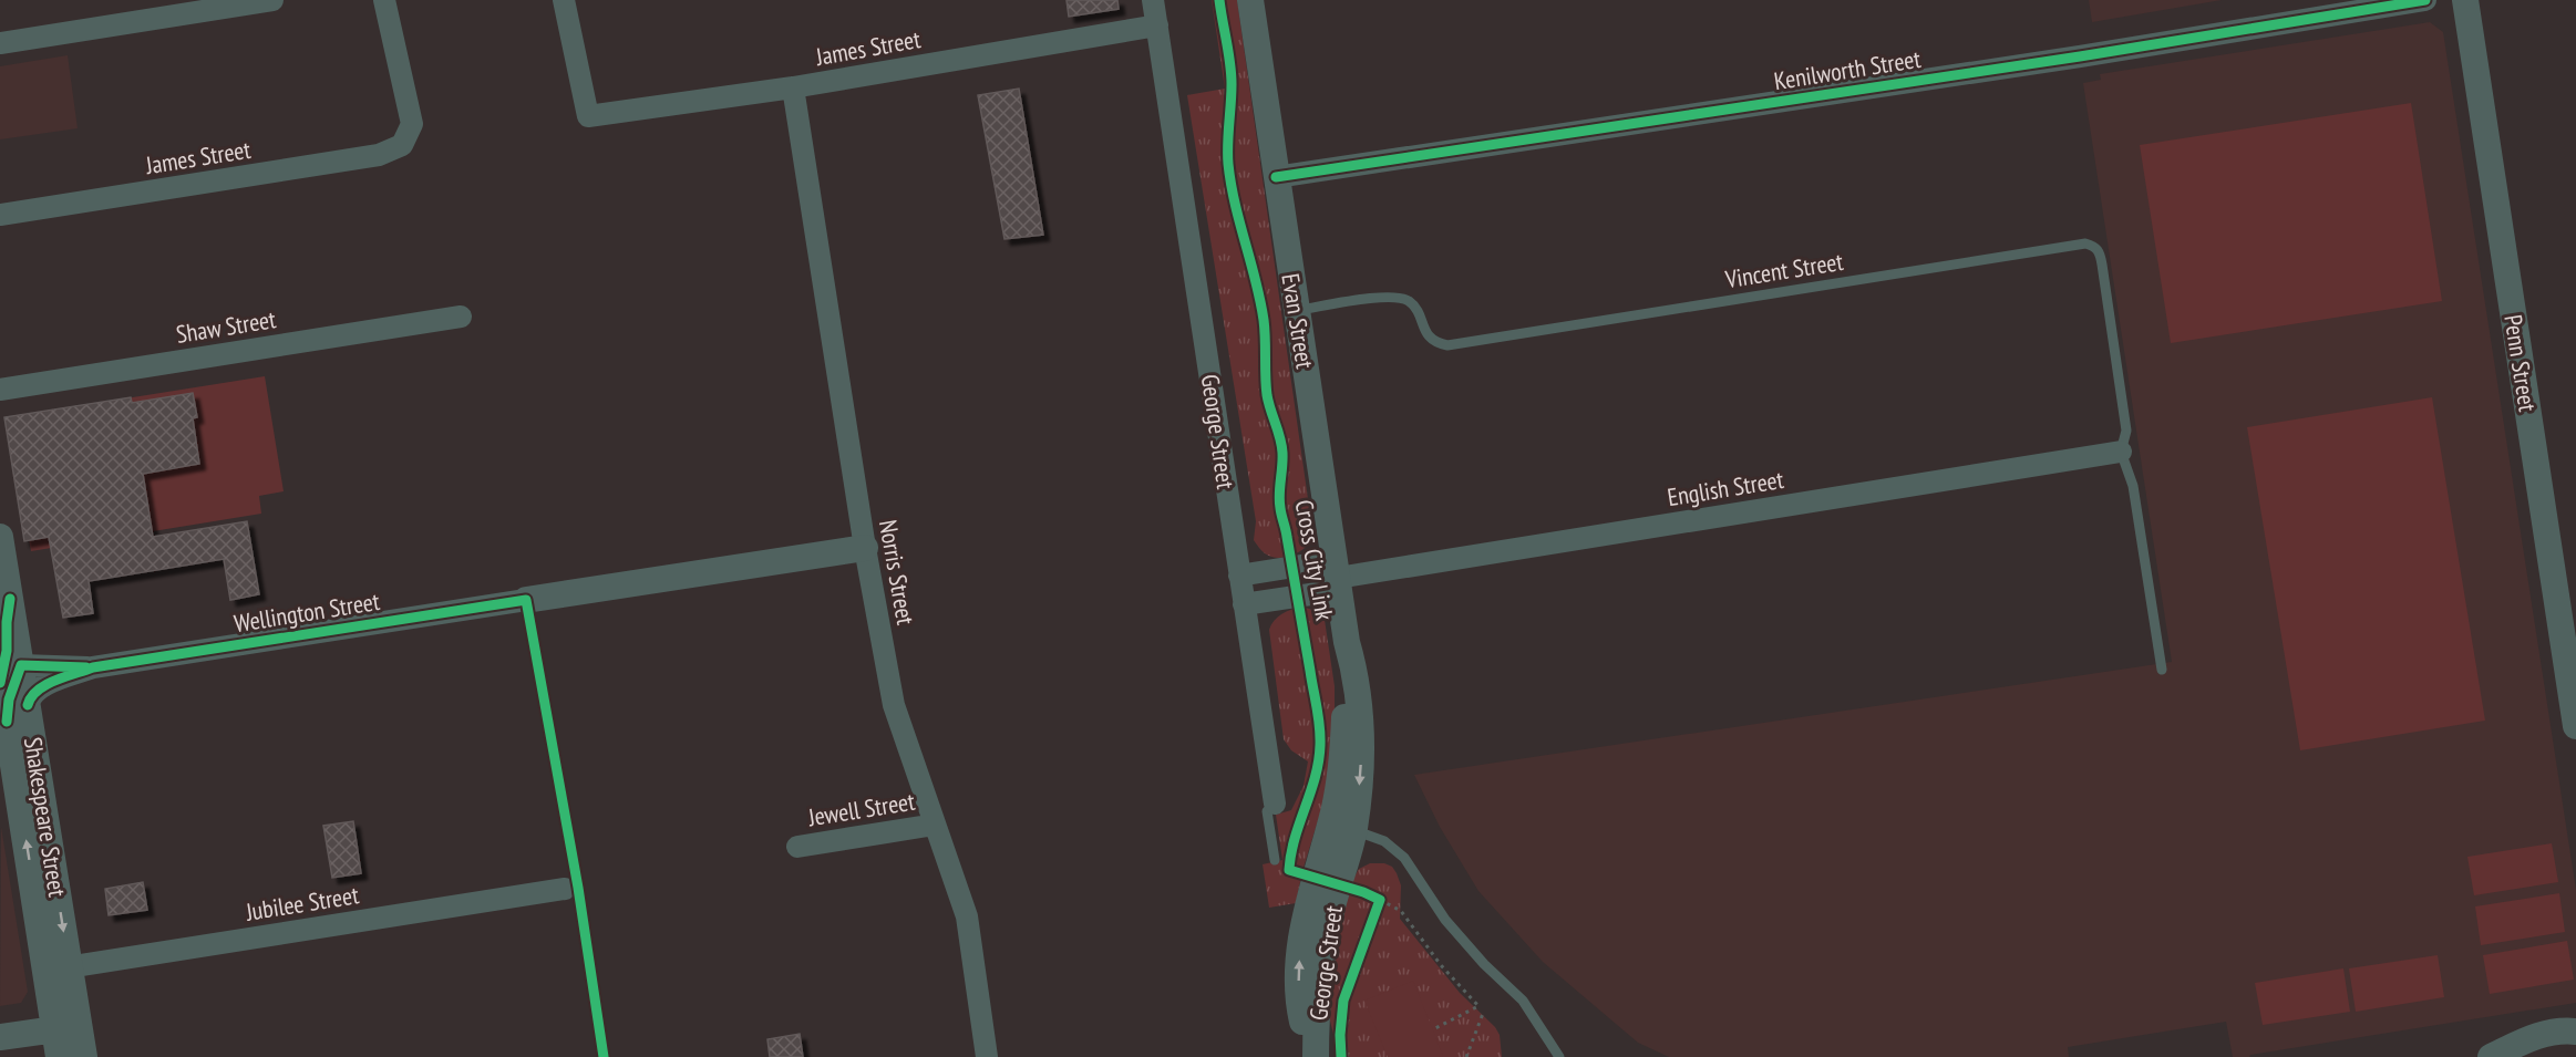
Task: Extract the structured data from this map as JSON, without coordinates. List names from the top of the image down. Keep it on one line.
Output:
{"streets":{"street":["James Street","Kenilworth Street","Evan Street","Shaw Street","Penn Street","George Street","English Street","Norris Street","Wellington Street","Jewell Street","Shakespeare Street","Jubilee Street"],"lane":["Vincent Street"],"cycle path":["Cross City Link"]},"crossings":[["James Street","George Street"],["James Street","Norris Street"],["Kenilworth Street","Evan Street"],["Vincent Street","Evan Street"],["Vincent Street","English Street"],["Evan Street","George Street"],["Evan Street","English Street"],["Norris Street","Wellington Street"],["Norris Street","Jewell Street"],["Wellington Street","Shakespeare Street"],["Shakespeare Street","Jubilee Street"]]}
